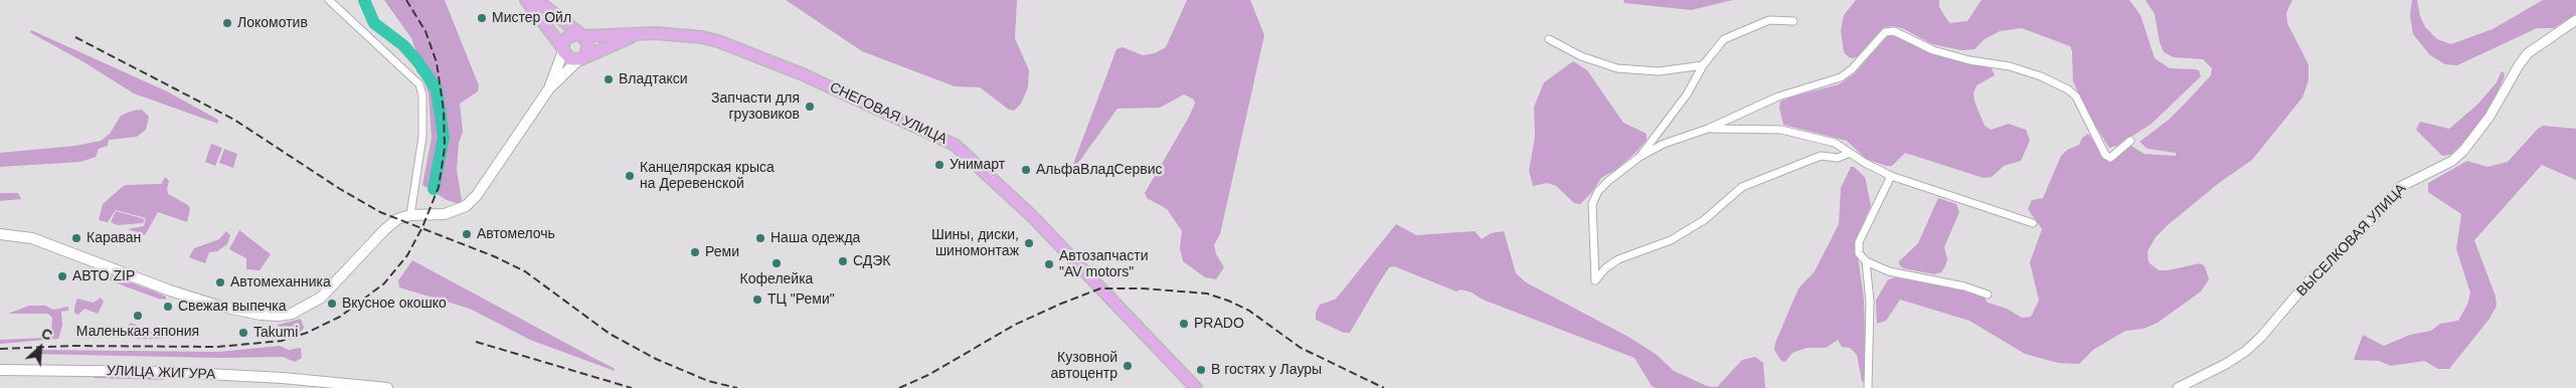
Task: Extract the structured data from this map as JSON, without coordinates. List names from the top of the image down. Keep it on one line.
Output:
{"streets":{"main road":["СНЕГОВАЯ УЛИЦА","УЛИЦА ЖИГУРА"],"street":["ВЫСЕЛКОВАЯ УЛИЦА"]},"places":["Мистер Ойл","Локомотив","Владтакси","Запчасти для грузовиков","Унимарт","АльфаВладСервис","Канцелярская крыса на Деревенской","Автомелочь","Караван","Наша одежда","Шины, диски, шиномонтаж","Реми","СДЭК","Кофелейка","Автозапчасти \"AV motors\"","АВТО ZIP","Автомеханника","ТЦ \"Реми\"","Вкусное окошко","Свежая выпечка","Маленькая япония","PRADO","Takumi","Кузовной автоцентр","В гостях у Лауры"],"north":"top right"}
